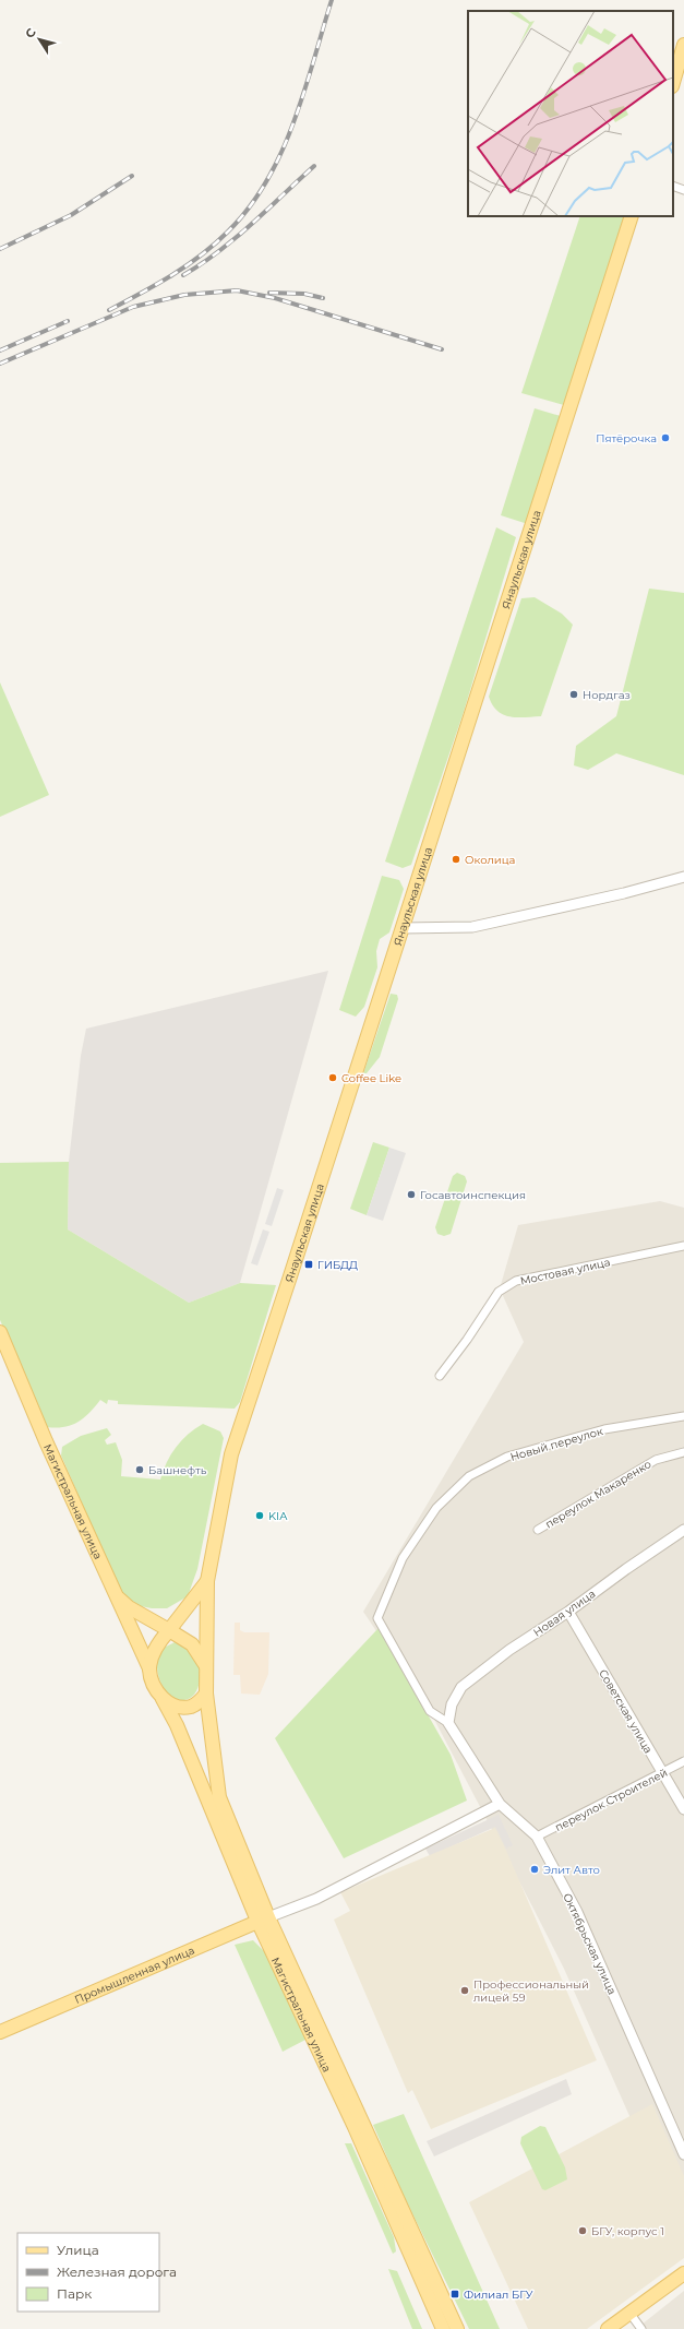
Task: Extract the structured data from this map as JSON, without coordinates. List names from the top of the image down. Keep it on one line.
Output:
{"streets":{"main road":["Янаульская улица","Магистральная улица","Промышленная улица"],"street":["Мостовая улица","Новый переулок","переулок Макаренко","Новая улица","Советская улица","переулок Строителей","Октябрьская улица"]},"crossings":[["Янаульская улица","Магистральная улица"],["Новый переулок","Новая улица"],["Новый переулок","Октябрьская улица"],["Магистральная улица","Промышленная улица"],["Новая улица","Советская улица"],["Новая улица","Октябрьская улица"],["Советская улица","переулок Строителей"],["переулок Строителей","Октябрьская улица"]],"places":{"other":["Пятёрочка","Нордгаз","Околица","Coffee Like","Госавтоинспекция","Башнефть","KIA","Элит Авто","Профессиональный лицей 59","БГУ, корпус 1"],"transit":["ГИБДД","Филиал БГУ"]},"legend":["Улица","Железная дорога","Парк"],"north":"top left"}
